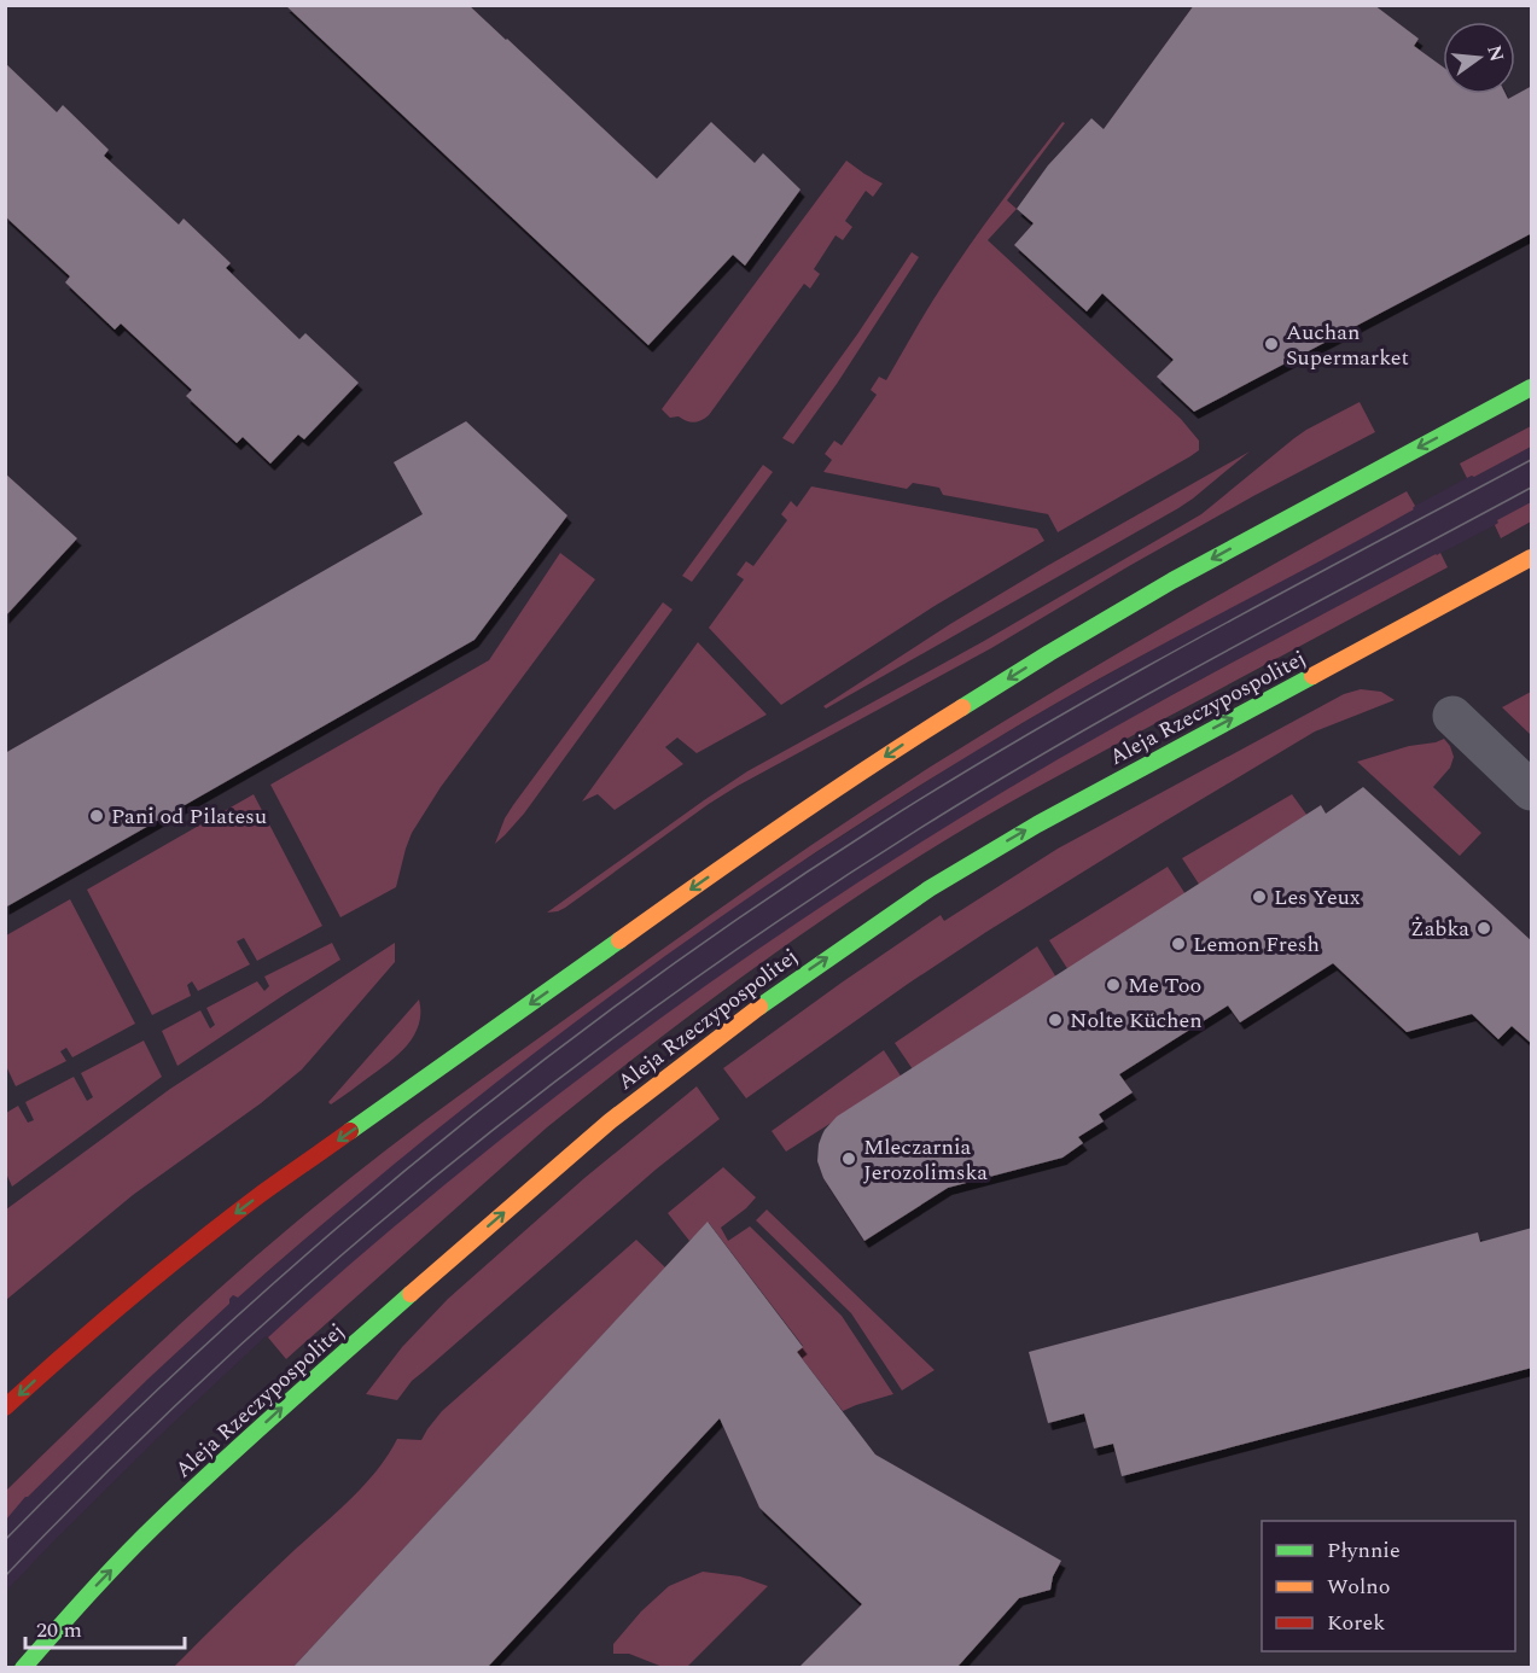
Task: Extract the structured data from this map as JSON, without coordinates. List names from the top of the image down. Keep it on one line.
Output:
{"streets":{"street":["Aleja Rzeczypospolitej"]},"places":["Auchan Supermarket","Pani od Pilatesu","Les Yeux","Żabka","Lemon Fresh","Me Too","Nolte Küchen","Mleczarnia Jerozolimska"],"legend":["Płynnie","Wolno","Korek"],"scale_bar":"20 m","north":"right"}
